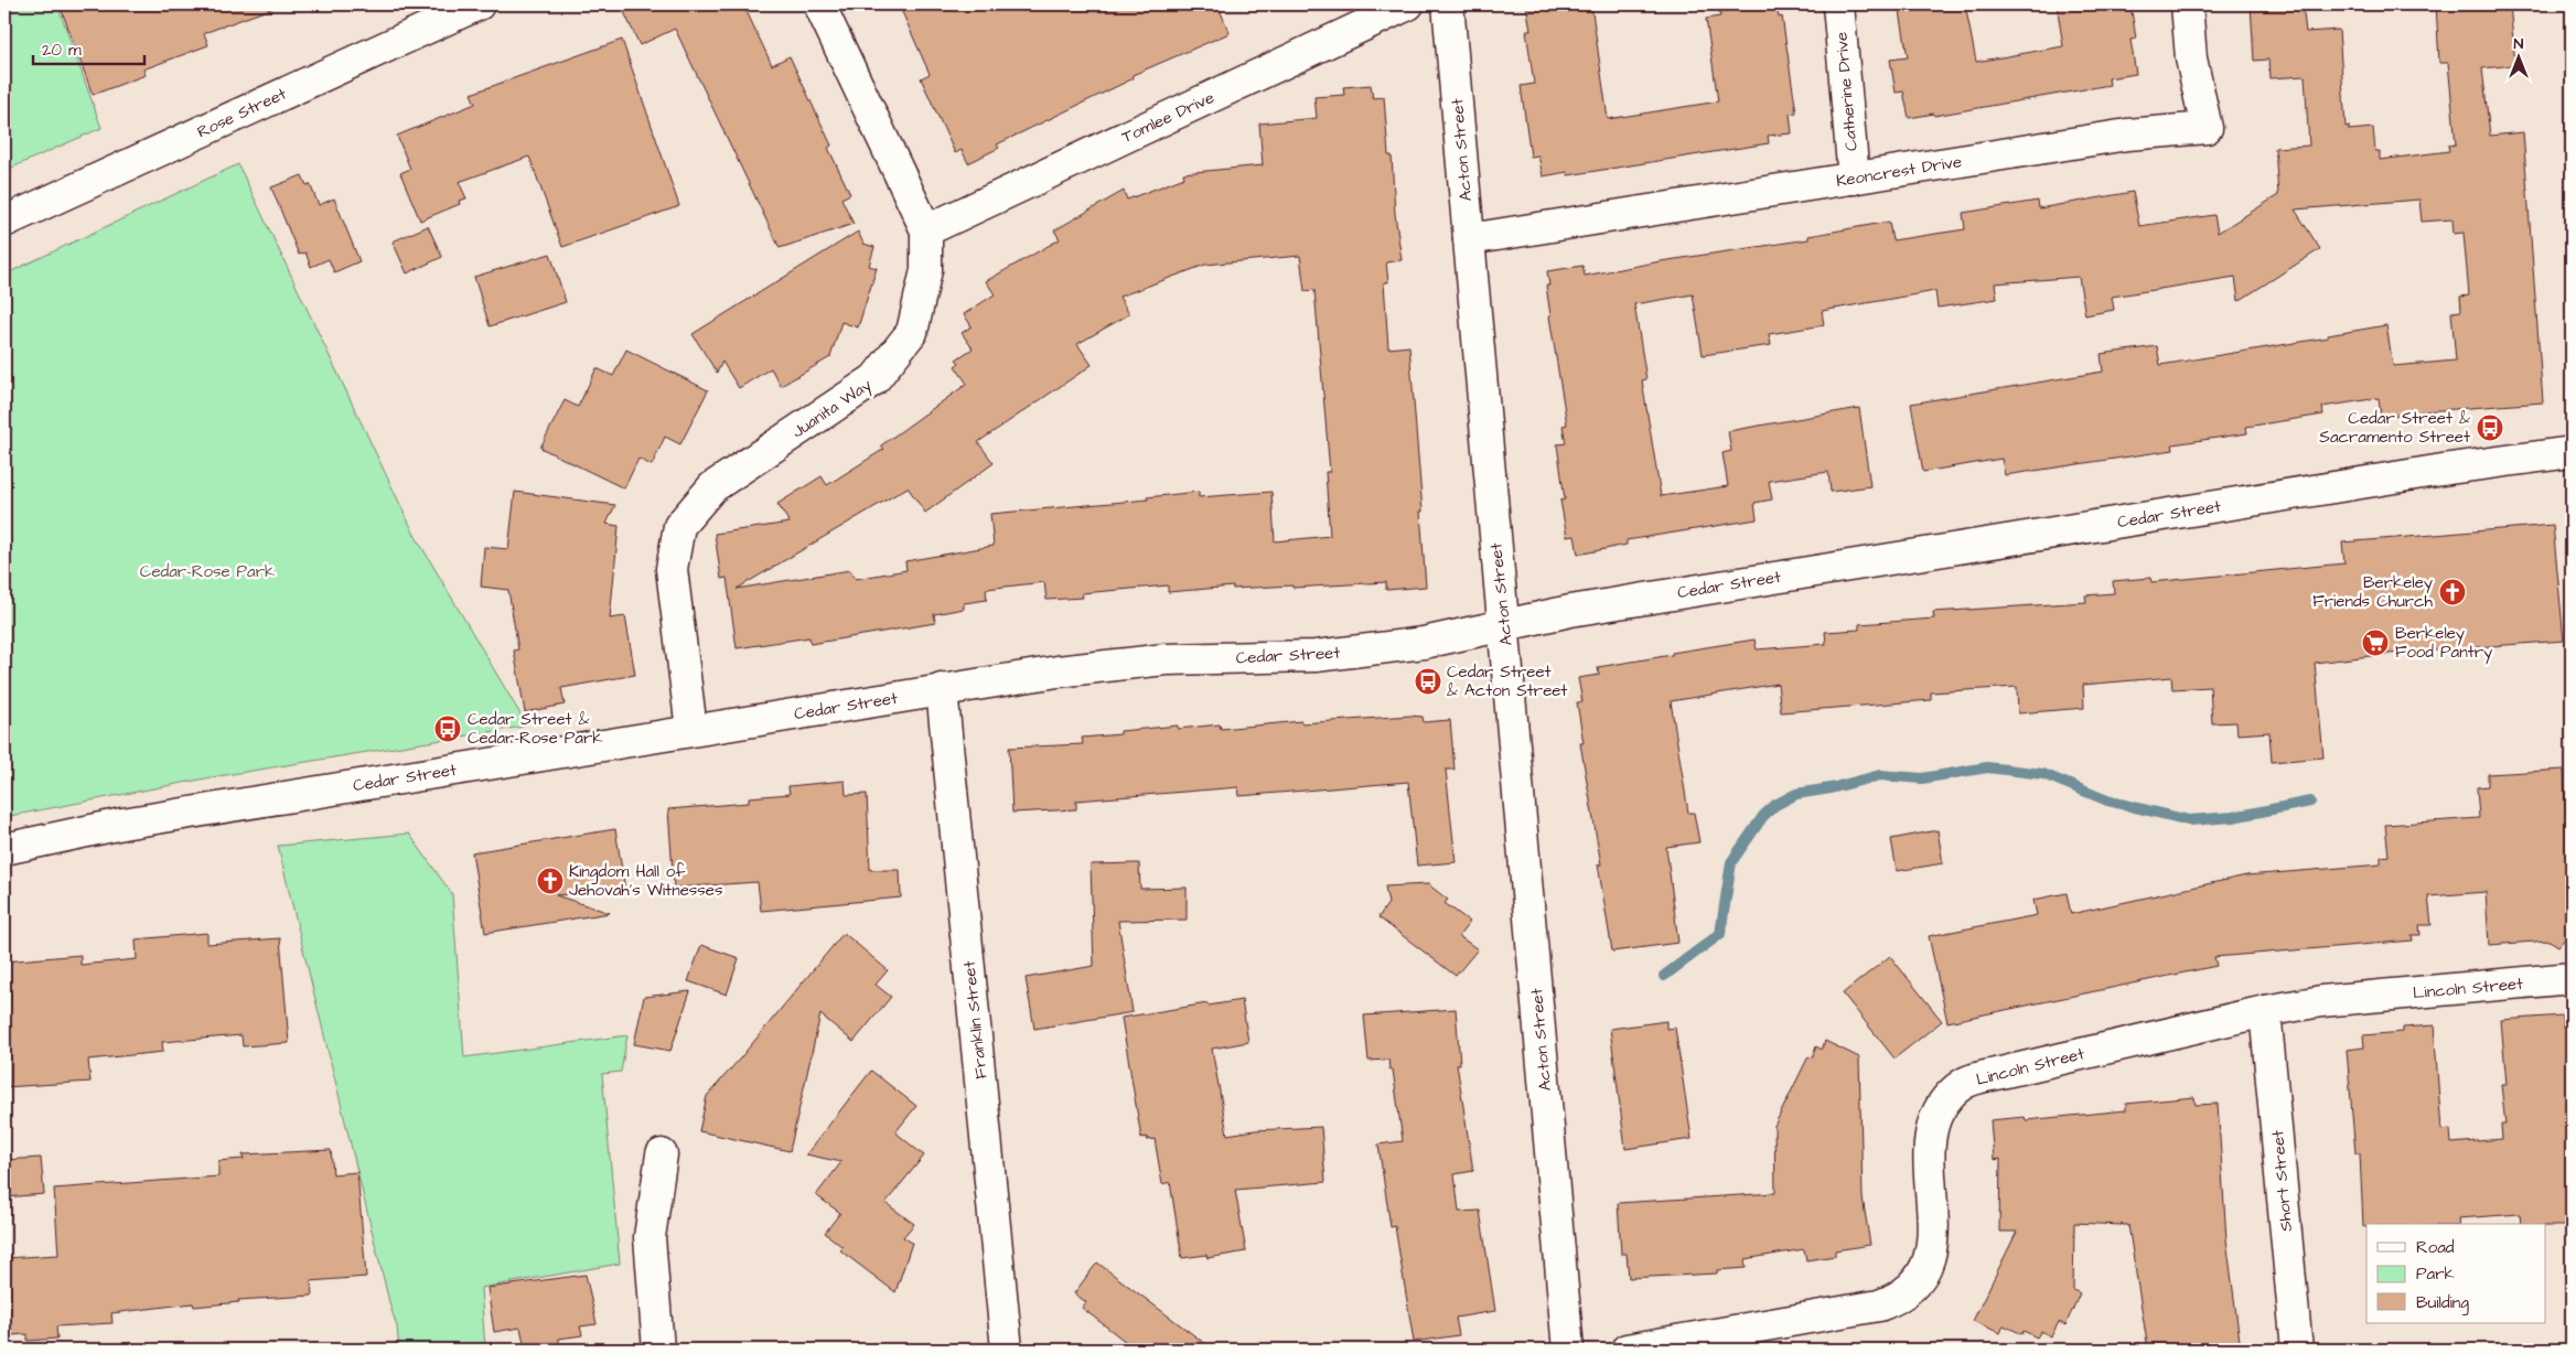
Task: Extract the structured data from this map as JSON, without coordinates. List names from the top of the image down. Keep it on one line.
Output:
{"streets":{"street":["Catherine Drive","Rose Street","Tomlee Drive","Acton Street","Keoncrest Drive","Juanita Way","Cedar Street","Lincoln Street","Franklin Street","Short Street"]},"crossings":[["Catherine Drive","Keoncrest Drive"],["Tomlee Drive","Juanita Way"],["Acton Street","Keoncrest Drive"],["Acton Street","Cedar Street"],["Juanita Way","Cedar Street"],["Cedar Street","Franklin Street"],["Lincoln Street","Short Street"]],"parks":["Cedar-Rose Park"],"places":{"bus stop":["Cedar Street & Sacramento Street","Cedar Street & Acton Street","Cedar Street & Cedar-Rose Park"],"church":["Berkeley Friends Church","Kingdom Hall of Jehovah's Witnesses"],"supermarket":["Berkeley Food Pantry"]},"legend":["Road","Park","Building"],"scale_bar":"20 m","north":"top"}
